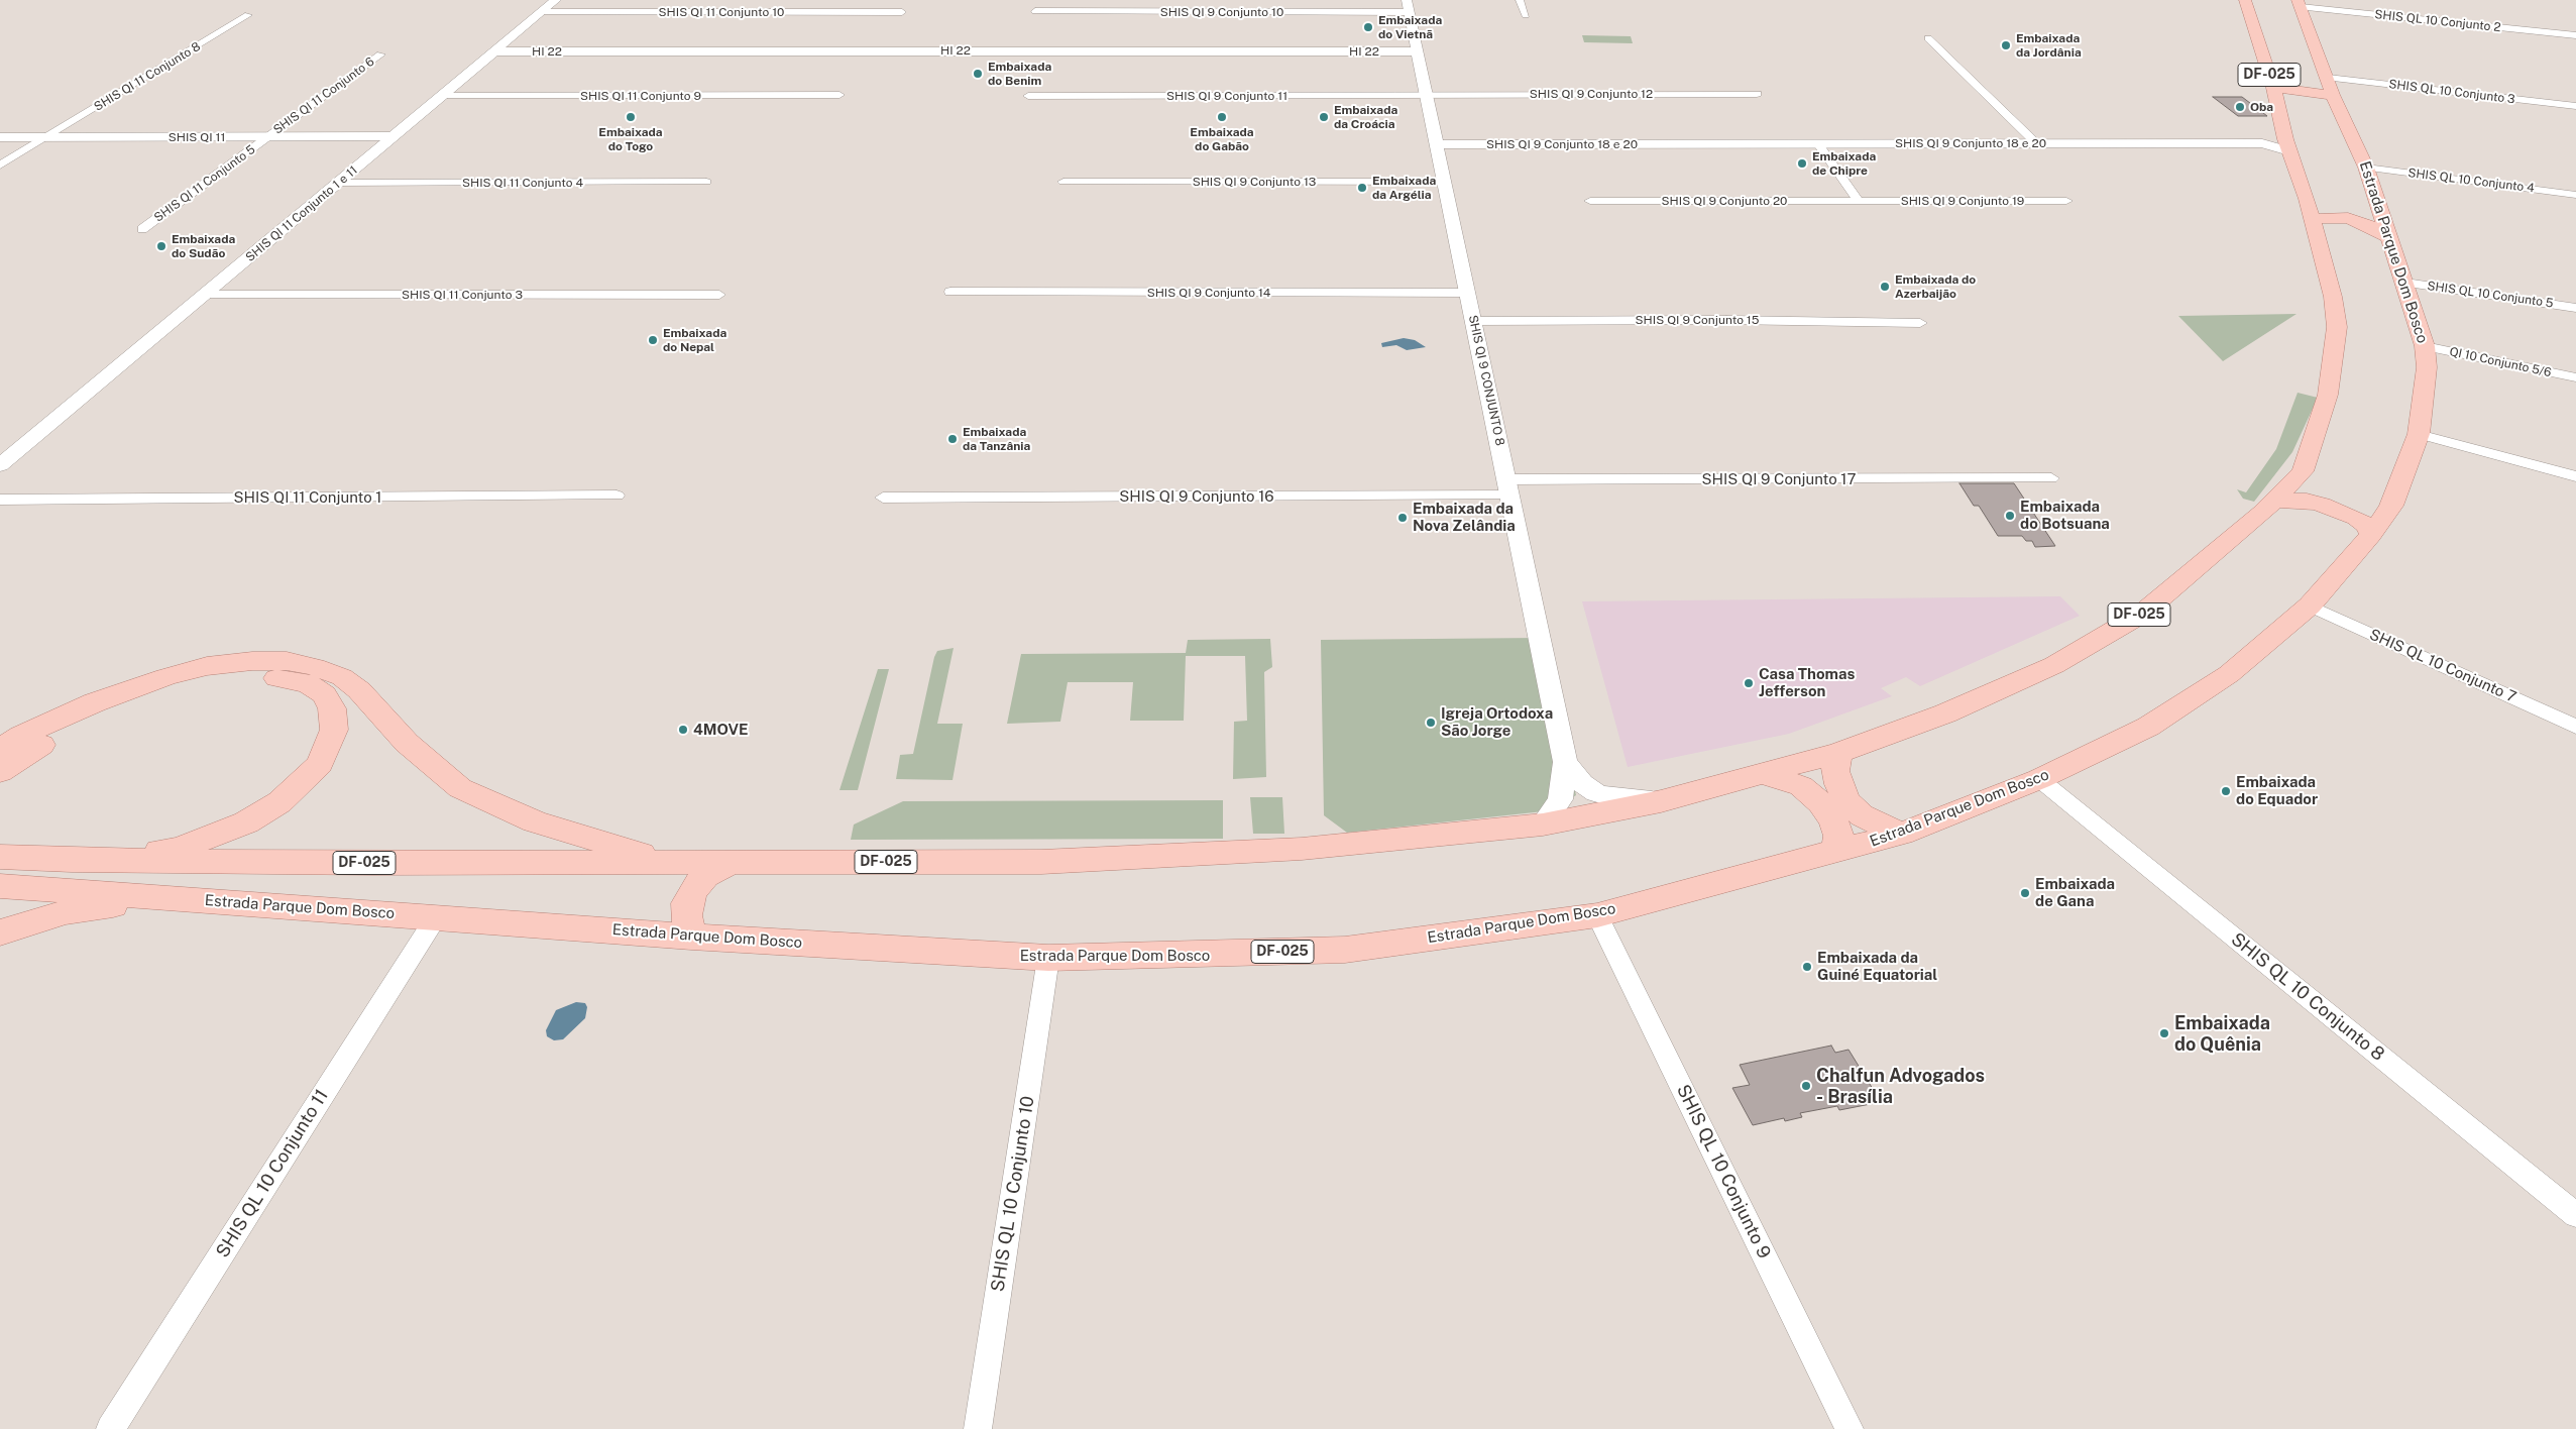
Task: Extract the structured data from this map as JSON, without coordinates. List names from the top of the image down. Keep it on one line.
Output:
{"streets":{"main road":["DF-025","Estrada Parque Dom Bosco"],"street":["SHIS QI 11 Conjunto 10","SHIS QI 9 Conjunto 10","SHIS QL 10 Conjunto 2","HI 22","SHIS QI 11 Conjunto 8","SHIS QL 10 Conjunto 3","SHIS QI 9 Conjunto 12","SHIS QI 11 Conjunto 6","SHIS QI 11 Conjunto 9","SHIS QI 9 Conjunto 11","SHIS QI 11","SHIS QI 9 Conjunto 18 e 20","SHIS QL 10 Conjunto 4","SHIS QI 9 Conjunto 13","SHIS QI 11 Conjunto 4","SHIS QI 11 Conjunto 5","SHIS QI 9 Conjunto 20","SHIS QI 9 Conjunto 19","SHIS QI 11 Conjunto 1 e 11","SHIS QI 9 Conjunto 14","SHIS QI 11 Conjunto 3","SHIS QL 10 Conjunto 5","SHIS QI 9 Conjunto 15","QI 10 Conjunto 5/6","SHIS QI 9 CONJUNTO 8","SHIS QI 9 Conjunto 17","SHIS QI 9 Conjunto 16","SHIS QI 11 Conjunto 1","SHIS QL 10 Conjunto 7","SHIS QL 10 Conjunto 8","SHIS QL 10 Conjunto 9","SHIS QL 10 Conjunto 11","SHIS QL 10 Conjunto 10"]},"crossings":[["SHIS QI 11 Conjunto 10","SHIS QI 11 Conjunto 1 e 11"],["SHIS QI 9 Conjunto 10","SHIS QI 9 CONJUNTO 8"],["SHIS QL 10 Conjunto 2","Estrada Parque Dom Bosco"],["HI 22","SHIS QI 11 Conjunto 1 e 11"],["HI 22","SHIS QI 9 CONJUNTO 8"],["DF-025","SHIS QI 9 Conjunto 18 e 20"],["SHIS QI 11 Conjunto 8","SHIS QI 11"],["SHIS QL 10 Conjunto 3","Estrada Parque Dom Bosco"],["SHIS QI 9 Conjunto 12","SHIS QI 9 Conjunto 11"],["SHIS QI 9 Conjunto 12","SHIS QI 9 CONJUNTO 8"],["SHIS QI 11 Conjunto 6","SHIS QI 11"],["SHIS QI 11 Conjunto 6","SHIS QI 11 Conjunto 5"],["SHIS QI 11 Conjunto 9","SHIS QI 11 Conjunto 1 e 11"],["SHIS QI 9 Conjunto 11","SHIS QI 9 CONJUNTO 8"],["SHIS QI 11","SHIS QI 11 Conjunto 5"],["SHIS QI 11","SHIS QI 11 Conjunto 1 e 11"],["SHIS QI 9 Conjunto 18 e 20","SHIS QI 9 CONJUNTO 8"],["SHIS QL 10 Conjunto 4","Estrada Parque Dom Bosco"],["SHIS QI 9 Conjunto 13","SHIS QI 9 CONJUNTO 8"],["SHIS QI 11 Conjunto 4","SHIS QI 11 Conjunto 1 e 11"],["SHIS QI 9 Conjunto 20","SHIS QI 9 Conjunto 19"],["SHIS QI 11 Conjunto 1 e 11","SHIS QI 11 Conjunto 3"],["Estrada Parque Dom Bosco","SHIS QL 10 Conjunto 5"],["Estrada Parque Dom Bosco","QI 10 Conjunto 5/6"],["Estrada Parque Dom Bosco","SHIS QL 10 Conjunto 7"],["Estrada Parque Dom Bosco","SHIS QL 10 Conjunto 8"],["Estrada Parque Dom Bosco","SHIS QL 10 Conjunto 9"],["Estrada Parque Dom Bosco","SHIS QL 10 Conjunto 11"],["Estrada Parque Dom Bosco","SHIS QL 10 Conjunto 10"],["SHIS QI 9 Conjunto 14","SHIS QI 9 CONJUNTO 8"],["SHIS QI 9 Conjunto 15","SHIS QI 9 CONJUNTO 8"],["SHIS QI 9 CONJUNTO 8","SHIS QI 9 Conjunto 17"],["SHIS QI 9 CONJUNTO 8","SHIS QI 9 Conjunto 16"],["SHIS QI 9 Conjunto 17","SHIS QI 9 Conjunto 16"]],"places":["Embaixada do Vietnã","Embaixada da Jordânia","Embaixada do Benim","Oba","Embaixada do Togo","Embaixada do Gabão","Embaixada da Croácia","Embaixada de Chipre","Embaixada da Argélia","Embaixada do Sudão","Embaixada do Azerbaijão","Embaixada do Nepal","Embaixada da Tanzânia","Embaixada do Botsuana","Embaixada da Nova Zelândia","Casa Thomas Jefferson","Igreja Ortodoxa São Jorge","4MOVE","Embaixada do Equador","Embaixada de Gana","Embaixada da Guiné Equatorial","Embaixada do Quênia","Chalfun Advogados - Brasília"]}
